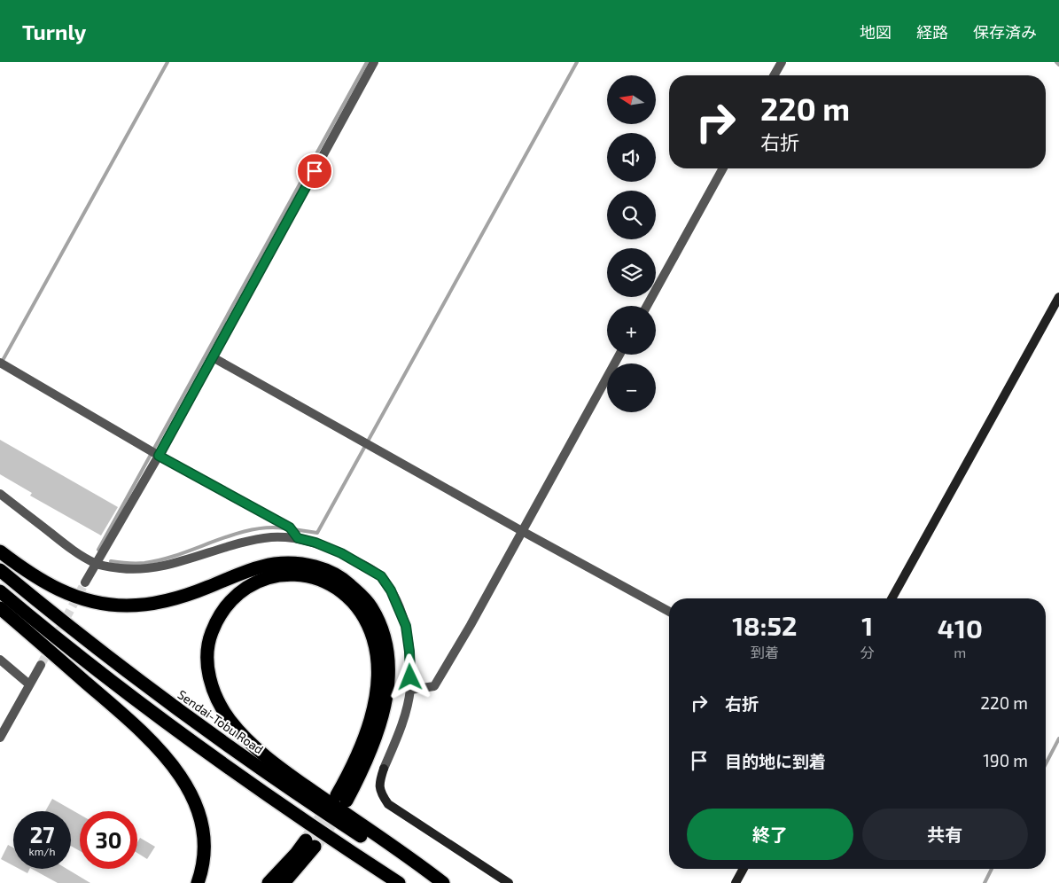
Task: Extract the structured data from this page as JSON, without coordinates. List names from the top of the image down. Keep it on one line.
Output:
{"streets":{"highway":["Sendai-Tobu Road"]},"north":"left","page":{"header":"Turnly","nav":["地図","経路","保存済み"],"map_buttons":["+","−"],"turn":["220 m","右折"],"eta":["18:52","到着","1","分","410","m"],"list":[{"name":"右折","value":"220 m"},{"name":"目的地に到着","value":"190 m"}],"buttons":["終了","共有"],"speed":"27 km/h","limit":"30"}}
